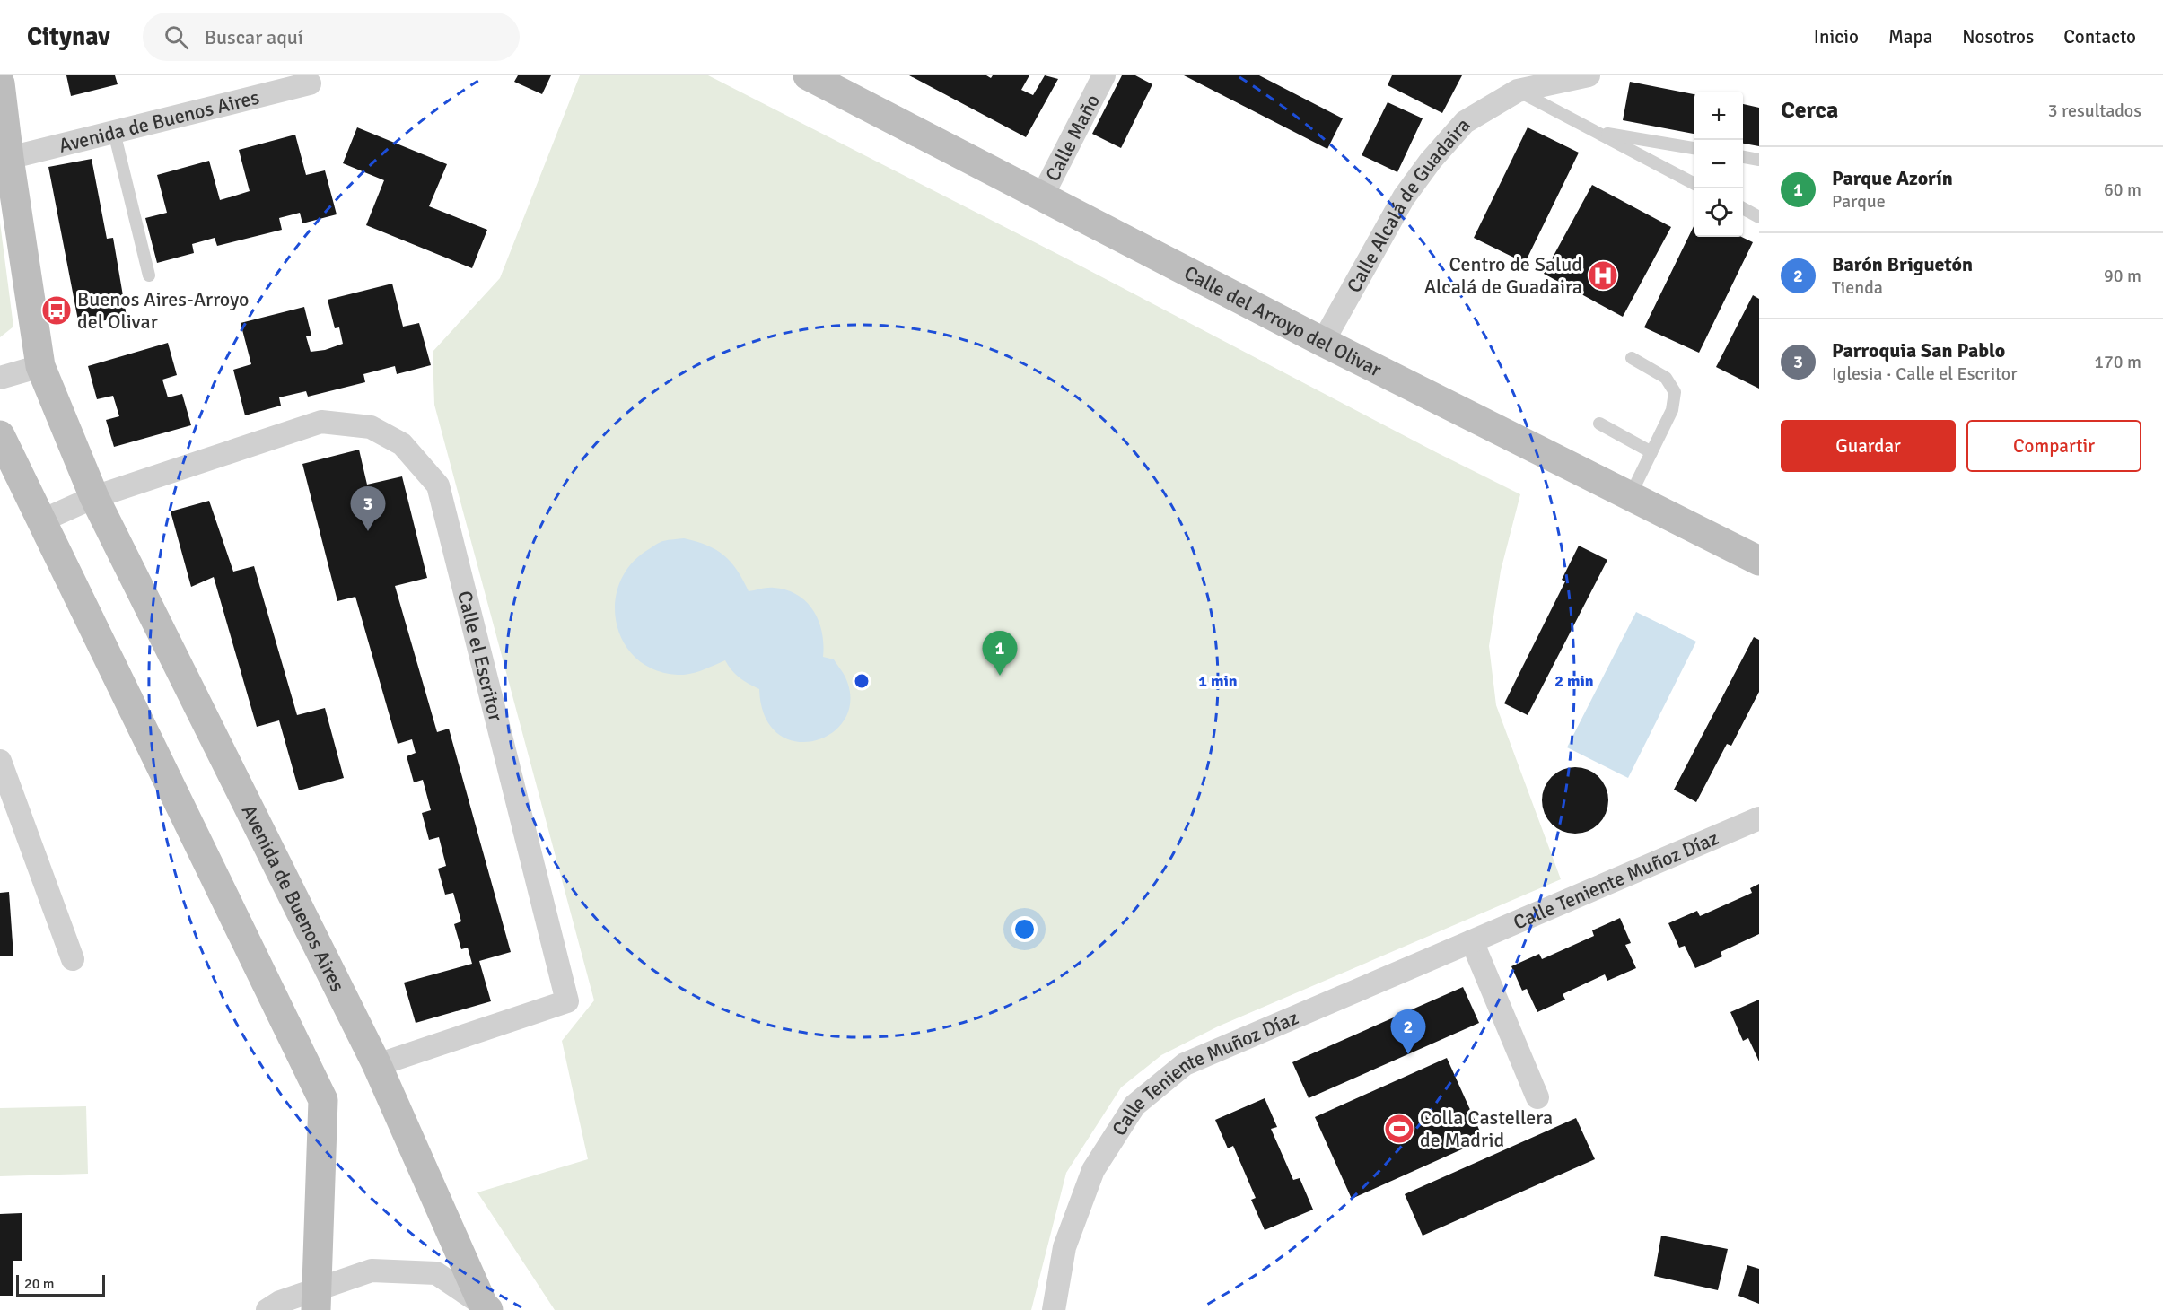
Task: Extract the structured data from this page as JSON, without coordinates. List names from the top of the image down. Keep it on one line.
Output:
{"streets":{"main road":["Avenida de Buenos Aires","Calle del Arroyo del Olivar"],"street":["Calle Maño","Calle Alcalá de Guadaira","Calle el Escritor","Calle Teniente Muñoz Díaz"]},"crossings":[["Avenida de Buenos Aires","Calle el Escritor"],["Calle Maño","Calle del Arroyo del Olivar"],["Calle Alcalá de Guadaira","Calle del Arroyo del Olivar"]],"places":{"hospital":["Centro de Salud Alcalá de Guadaira"],"bus stop":["Buenos Aires-Arroyo del Olivar"],"sports":["Colla Castellera de Madrid"]},"scale_bar":"20 m","page":{"header":"Citynav","search":"Buscar aquí","nav":["Inicio","Mapa","Nosotros","Contacto"],"heading":["Cerca","3 resultados"],"map_buttons":["+","−"],"list":[{"mark":"1","name":"Parque Azorín","note":"Parque","value":"60 m"},{"mark":"2","name":"Barón Briguetón","note":"Tienda","value":"90 m"},{"mark":"3","name":"Parroquia San Pablo","note":"Iglesia · Calle el Escritor","value":"170 m"}],"buttons":["Guardar","Compartir"],"pins":["3","1","2"],"scale":"20 m"},"rings":["1 min","2 min"]}
